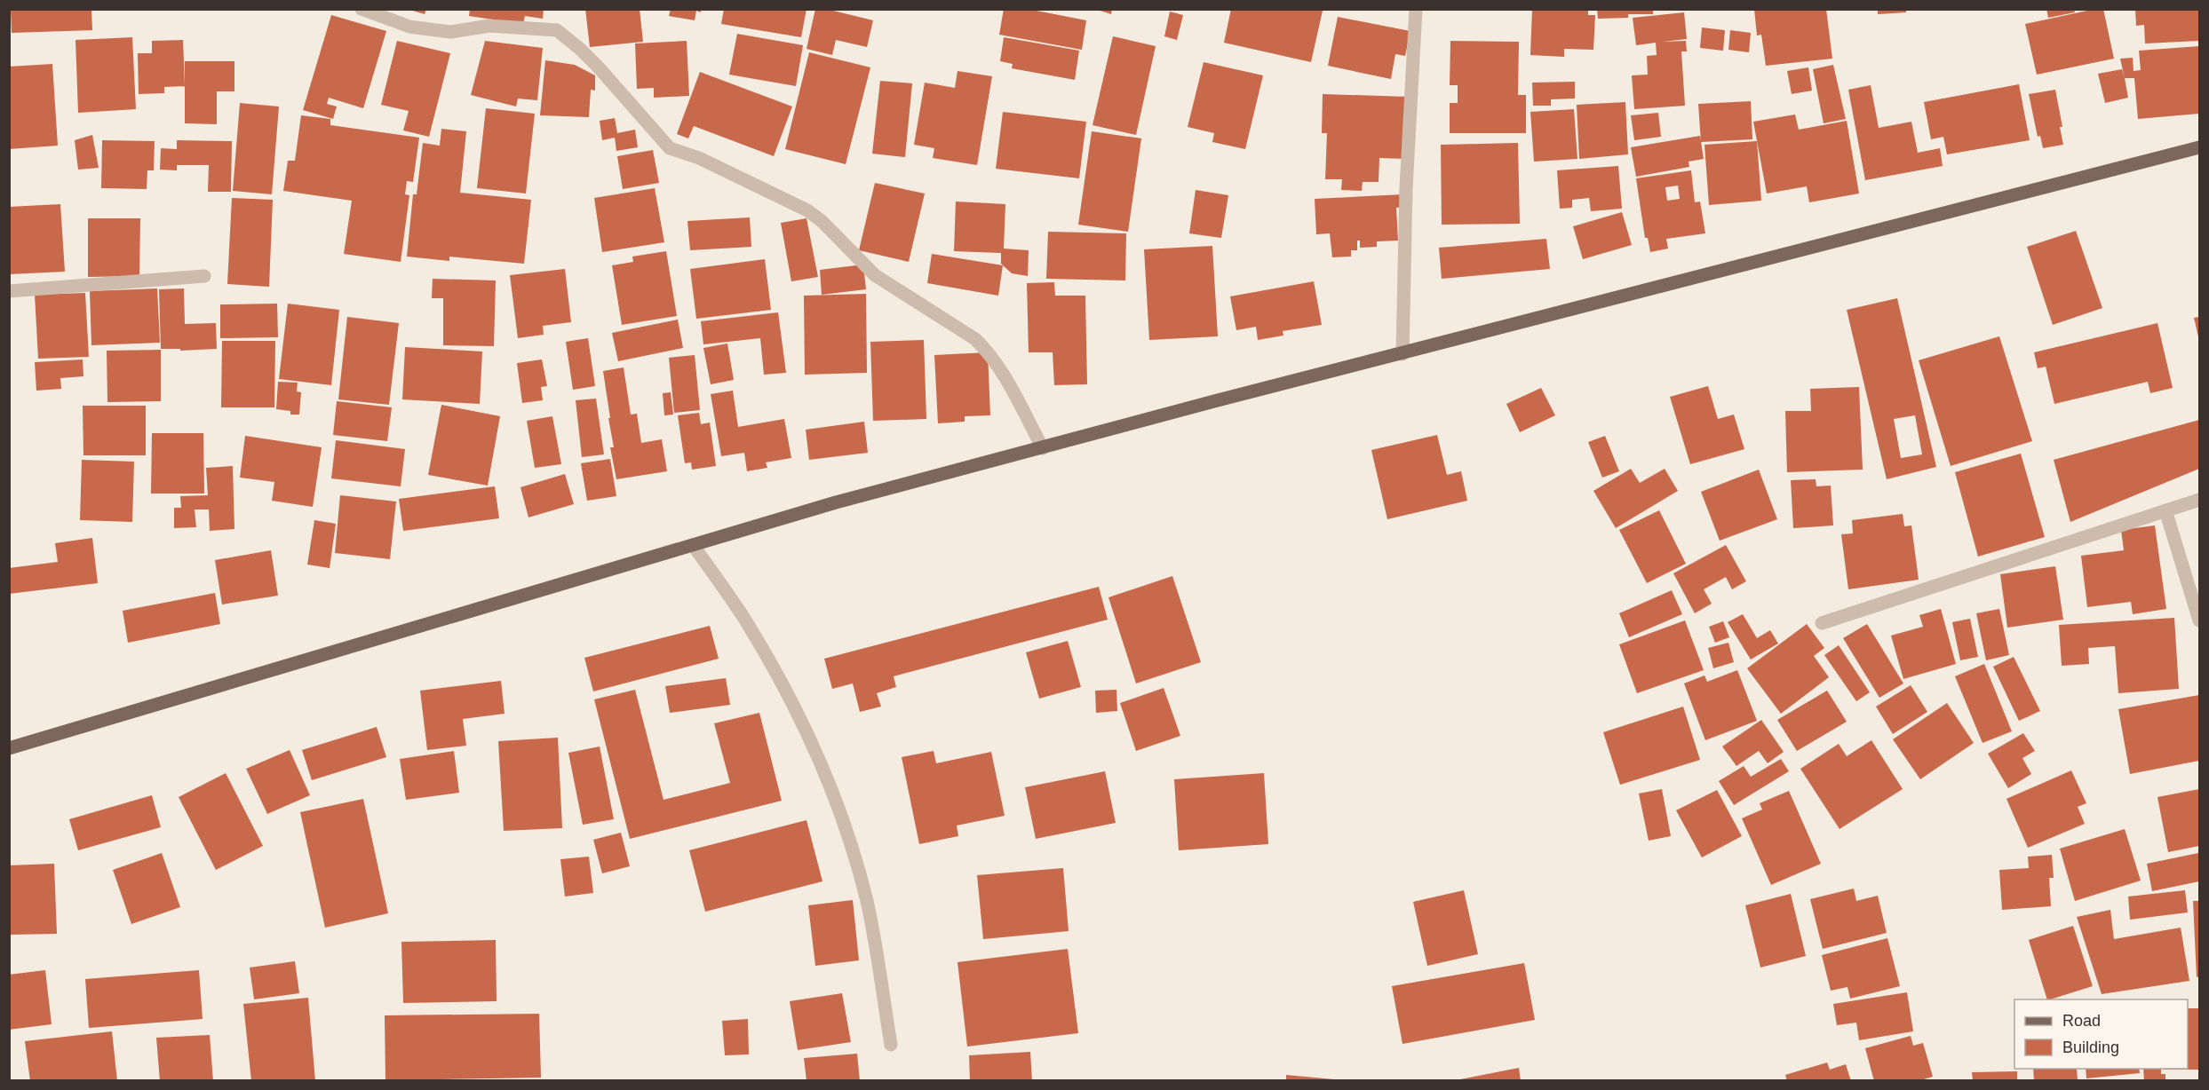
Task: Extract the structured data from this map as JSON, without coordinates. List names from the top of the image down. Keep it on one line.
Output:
{"legend":["Road","Building"]}
